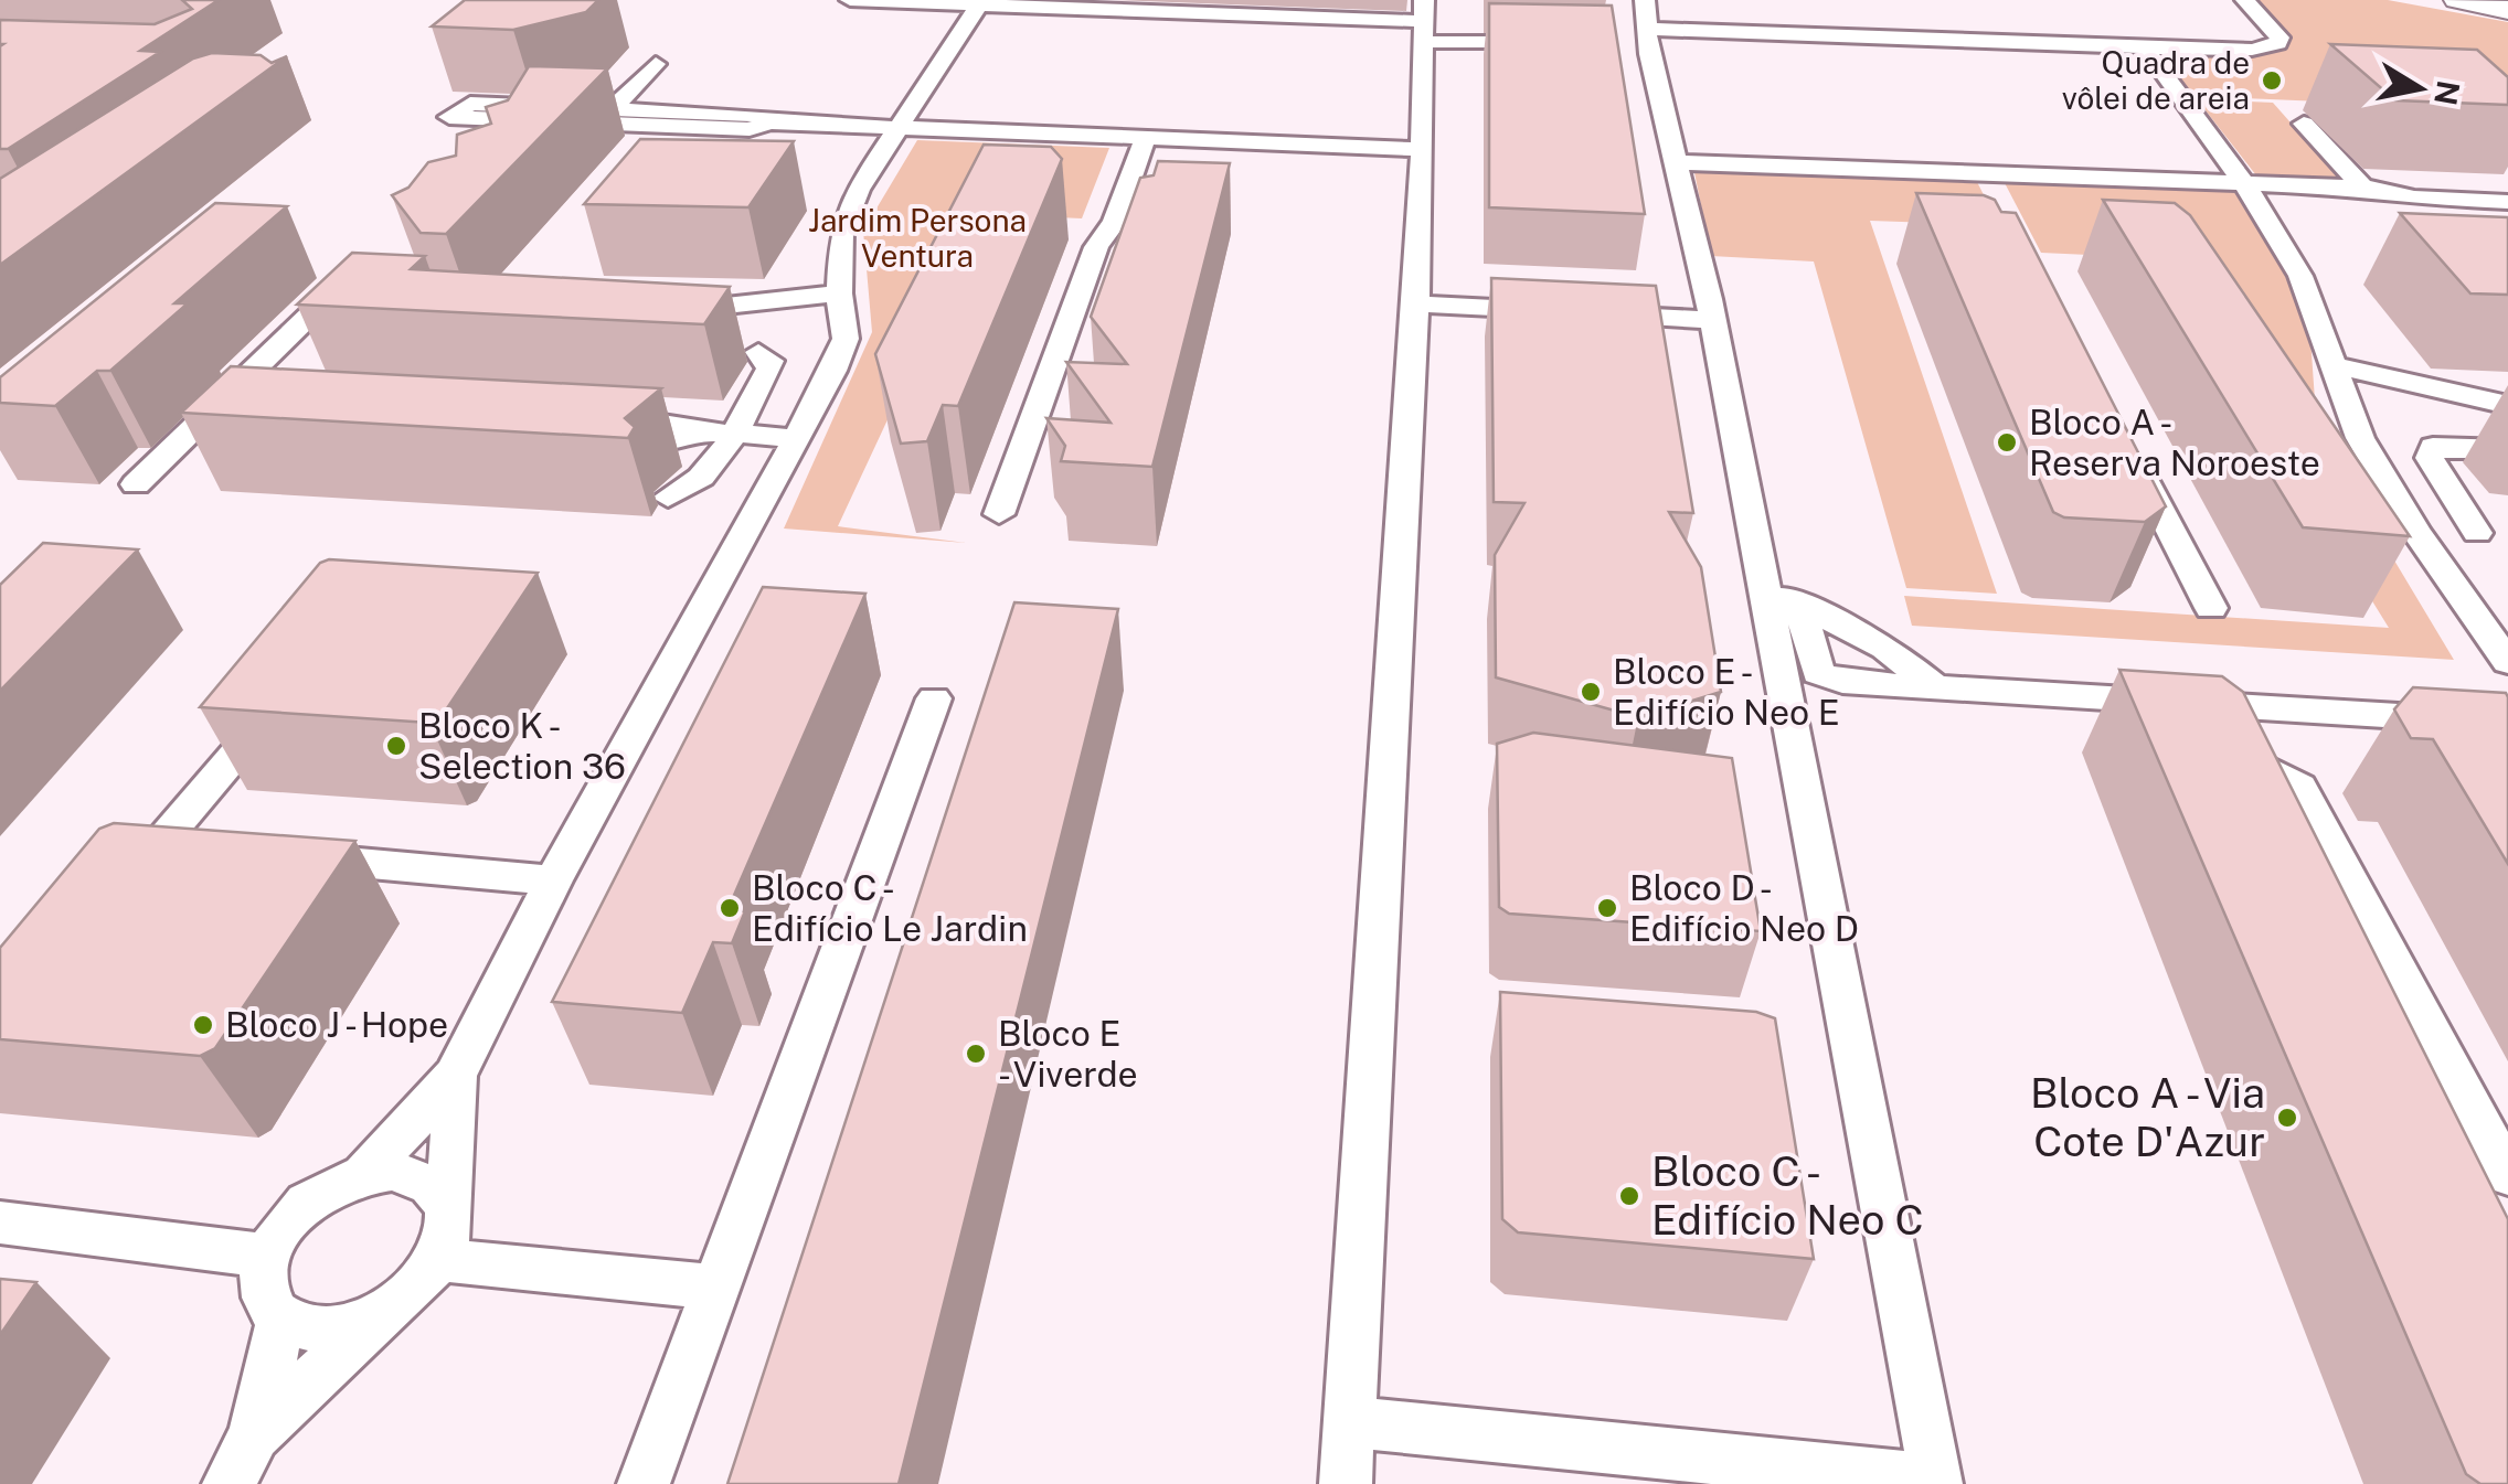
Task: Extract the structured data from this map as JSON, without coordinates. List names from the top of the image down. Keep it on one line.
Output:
{"parks":["Jardim Persona Ventura"],"places":["Quadra de vôlei de areia","Bloco A - Reserva Noroeste","Bloco E - Edifício Neo E","Bloco K - Selection 36","Bloco C - Edifício Le Jardin","Bloco D - Edifício Neo D","Bloco J - Hope","Bloco E - Viverde","Bloco A - Via Cote D'Azur","Bloco C - Edifício Neo C"],"north":"right"}
